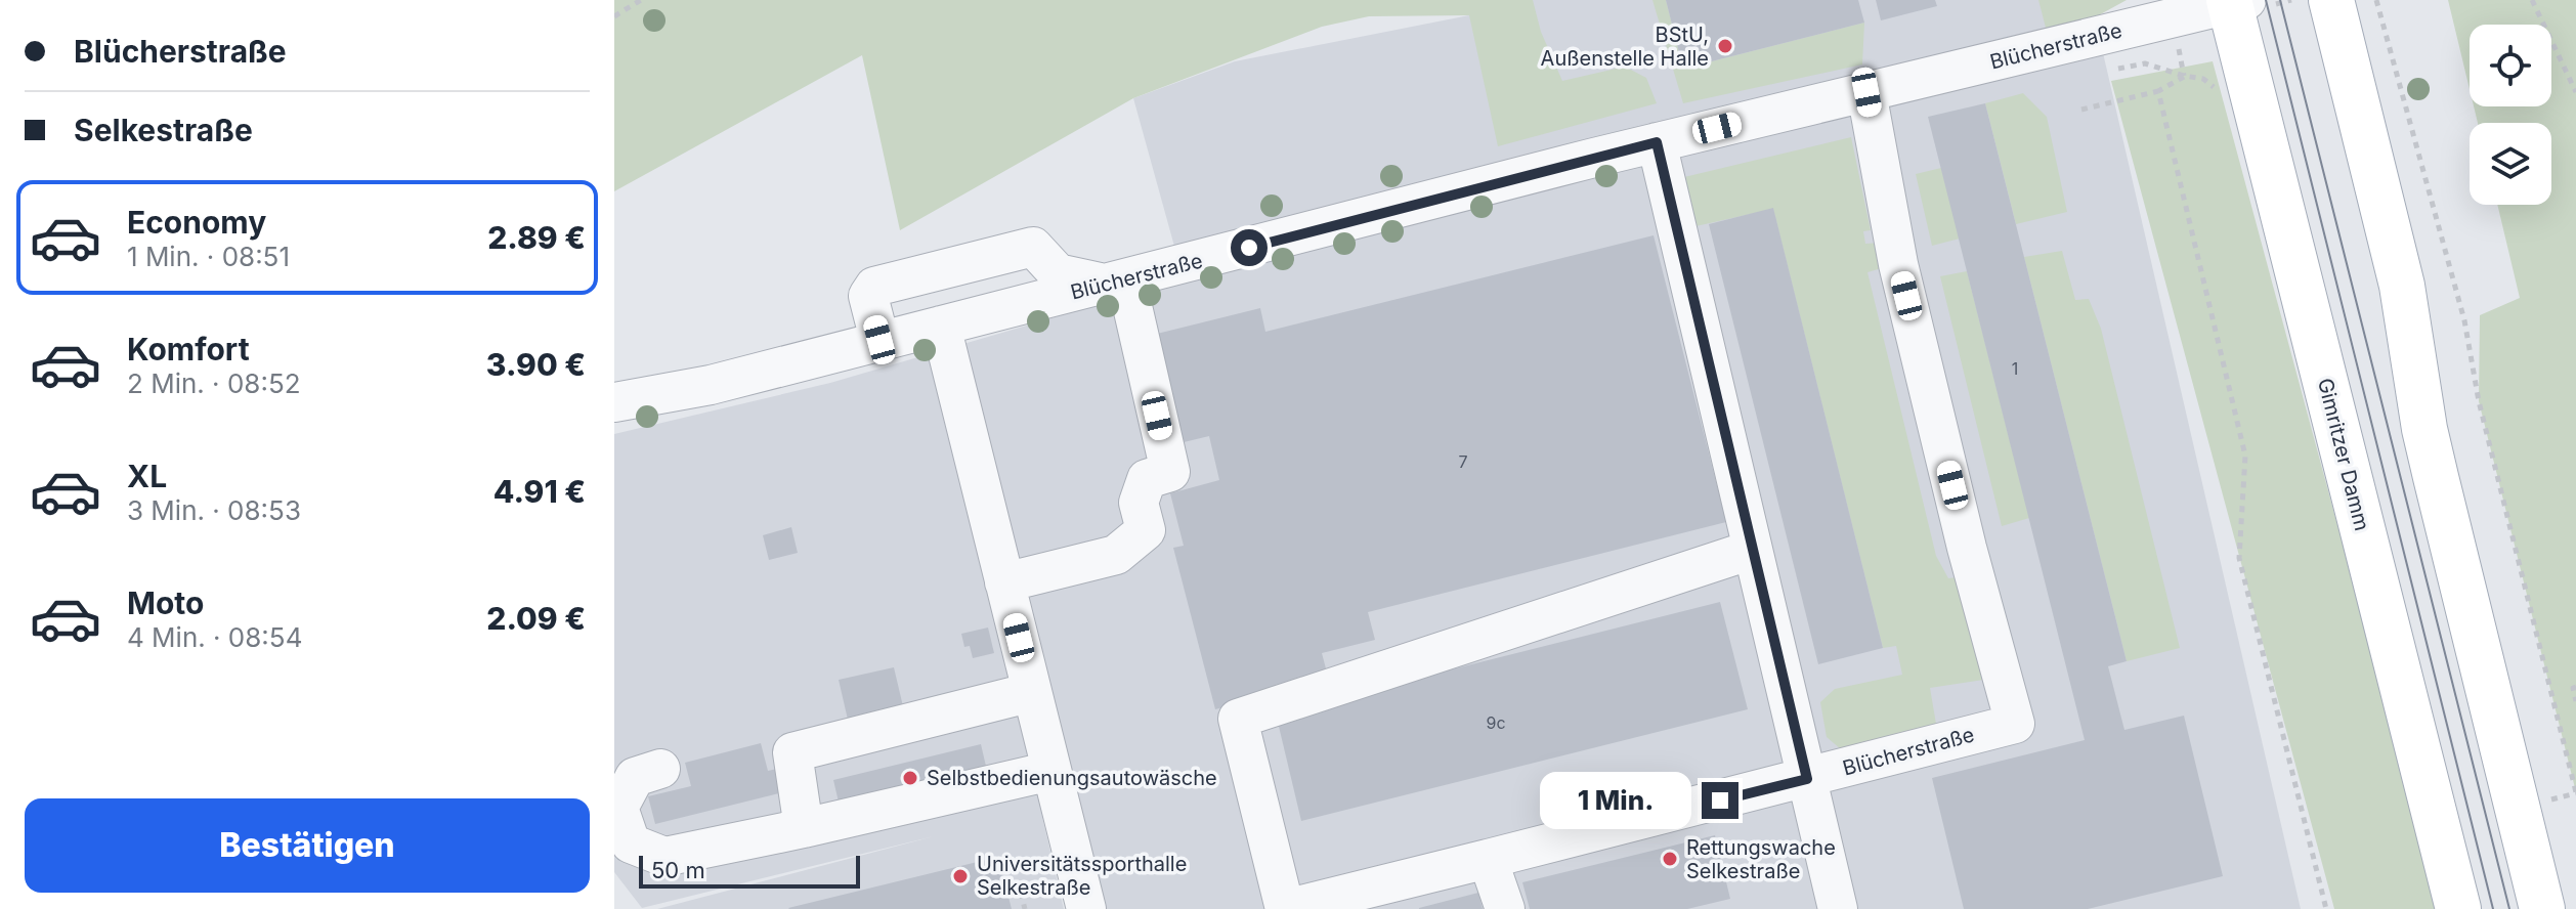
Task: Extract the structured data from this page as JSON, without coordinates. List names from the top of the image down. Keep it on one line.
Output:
{"streets":{"main road":["Gimritzer Damm"],"street":["Blücherstraße"]},"crossings":[["Blücherstraße","Gimritzer Damm"]],"places":["BStU, Außenstelle Halle","Selbstbedienungsautowäsche","Rettungswache Selkestraße","Universitätssporthalle Selkestraße"],"house_numbers":["1","7","9c"],"scale_bar":"50 m","page":{"banner":["Blücherstraße","Selkestraße"],"list":[{"name":"Economy","note":"1 Min. · 08:51","value":"2.89 €"},{"name":"Komfort","note":"2 Min. · 08:52","value":"3.90 €"},{"name":"XL","note":"3 Min. · 08:53","value":"4.91 €"},{"name":"Moto","note":"4 Min. · 08:54","value":"2.09 €"}],"bubble":"1 Min.","buttons":"Bestätigen","scale":"50 m"}}
